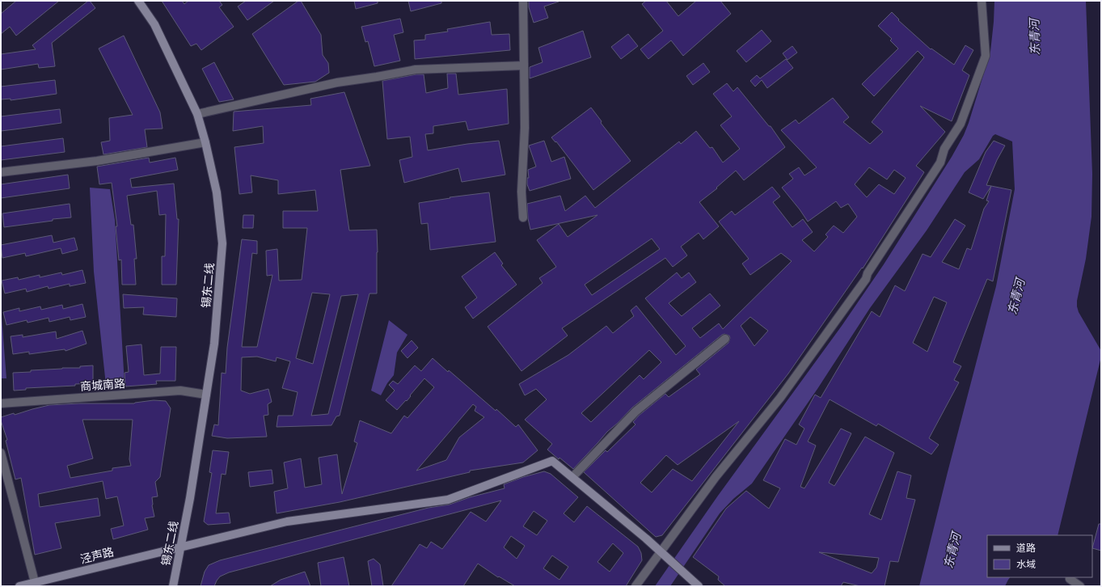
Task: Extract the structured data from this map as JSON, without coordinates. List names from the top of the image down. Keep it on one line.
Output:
{"streets":{"street":["锡东二线","商城南路","泾声路"]},"crossings":[["锡东二线","商城南路"],["锡东二线","泾声路"]],"water":["东青河"],"legend":["道路","水域"]}
